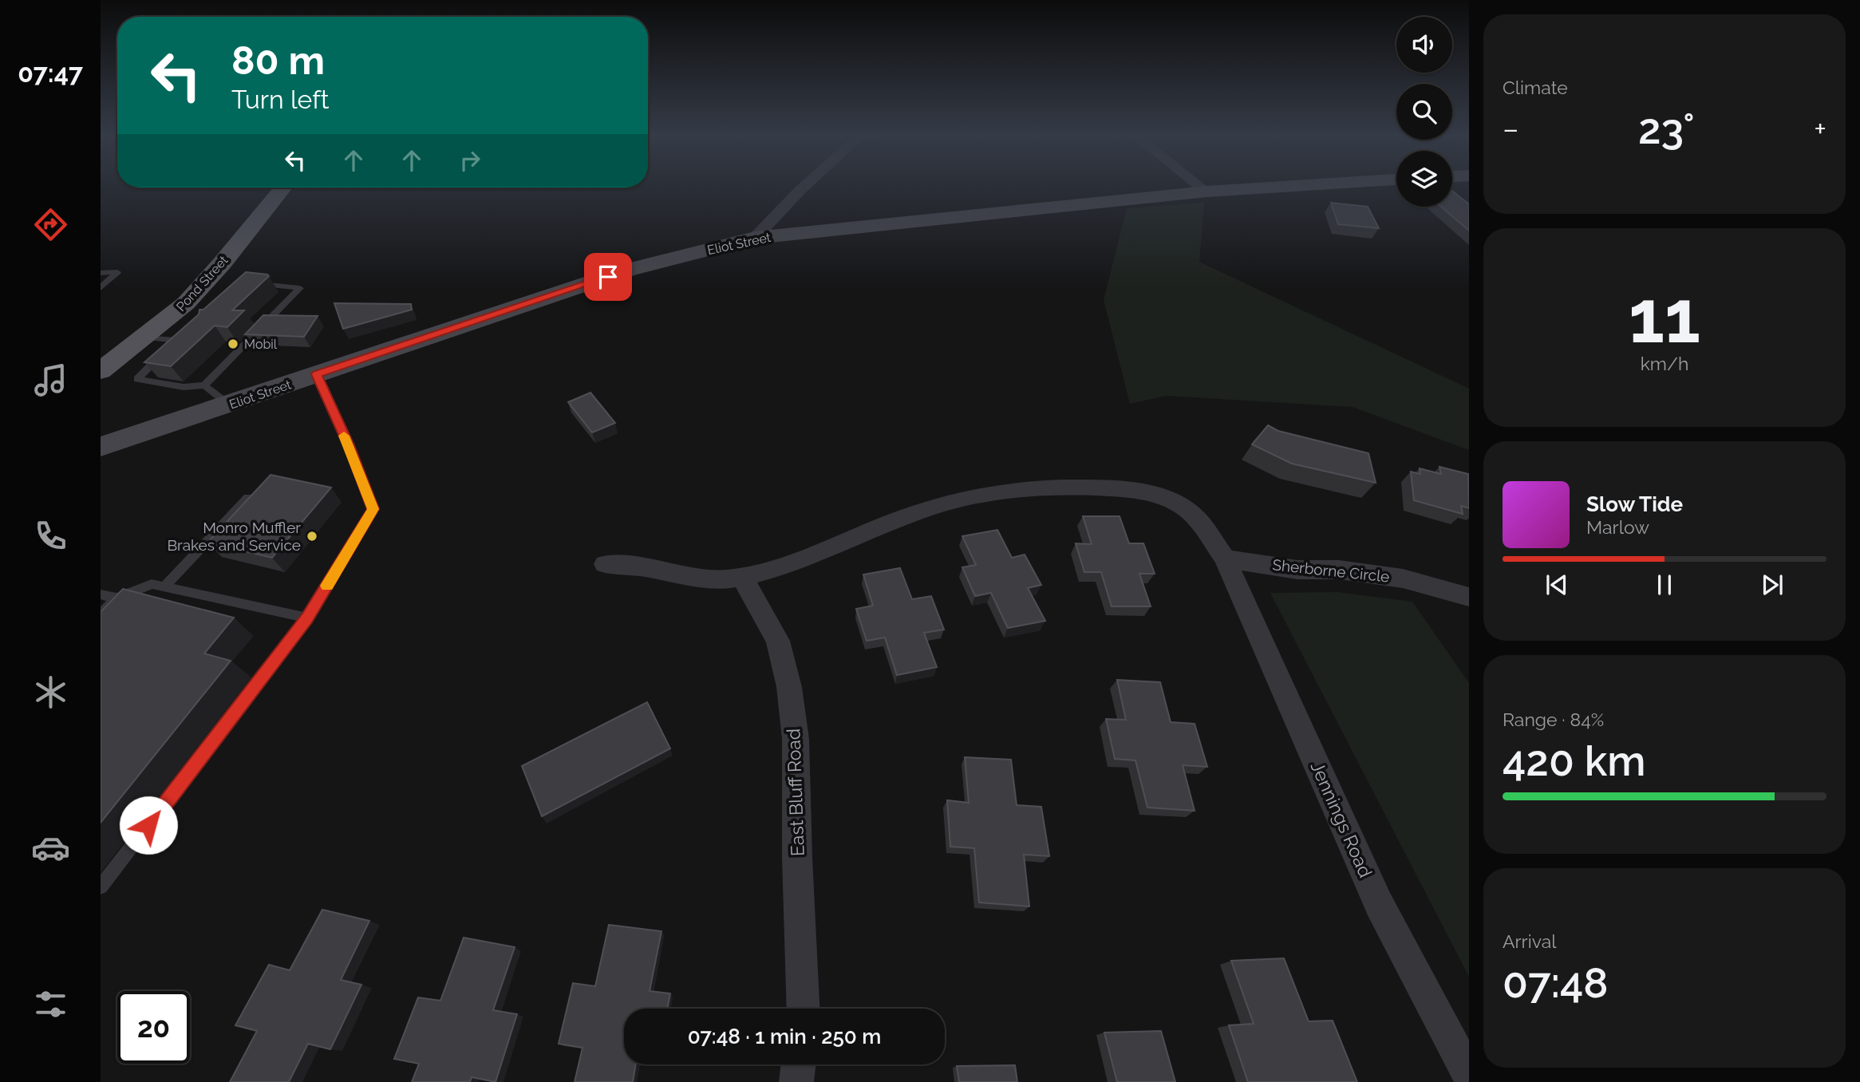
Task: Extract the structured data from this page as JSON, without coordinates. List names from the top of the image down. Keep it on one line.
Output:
{"streets":{"main road":["Pond Street"],"street":["Eliot Street","Sherborne Circle","East Bluff Road","Jennings Road"]},"crossings":[["Sherborne Circle","Jennings Road"],["East Bluff Road","Jennings Road"]],"places":["Mobil","Monro Muffler Brakes and Service"],"page":{"tabs":"07:47","tile":["Climate",["11","km/h"],["Range · 84%","420 km"],["Arrival","07:48"]],"turn":["80 m","Turn left"],"heat":["−","23°","+"],"song":["Slow Tide","Marlow"],"limit":"20","trip":"07:48 · 1 min · 250 m"}}
